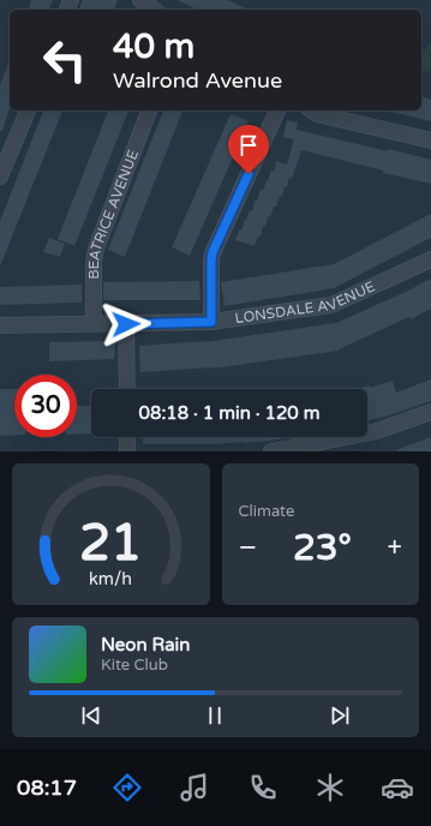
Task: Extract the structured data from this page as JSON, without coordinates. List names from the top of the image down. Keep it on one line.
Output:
{"streets":{"street":["BEATRICE AVENUE","LONSDALE AVENUE"]},"crossings":[["BEATRICE AVENUE","LONSDALE AVENUE"]],"page":{"turn":["40 m","Walrond Avenue"],"limit":"30","trip":"08:18 · 1 min · 120 m","tile":"Climate","heat":["−","23°","+"],"song":["Neon Rain","Kite Club"],"tabs":"08:17","gauge":["21","km/h"]}}
